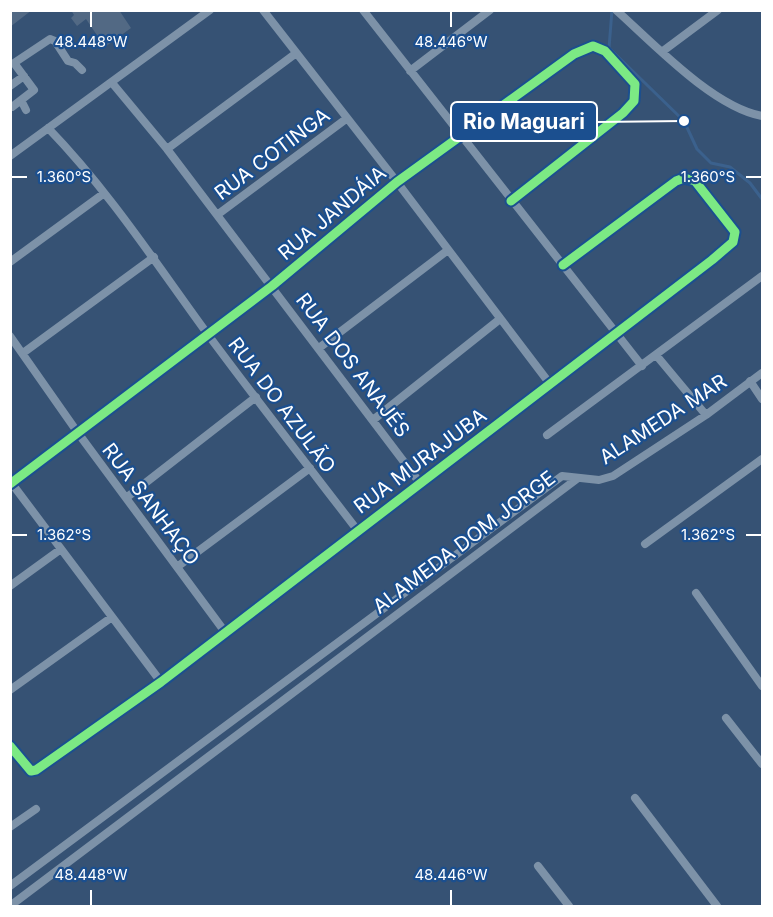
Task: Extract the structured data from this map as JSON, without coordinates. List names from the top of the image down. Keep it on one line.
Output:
{"streets":{"street":["RUA COTINGA","RUA JANDÁIA","RUA DOS ANAJÉS","RUA DO AZULÃO","ALAMEDA MAR","RUA MURAJUBA","RUA SANHAÇO","ALAMEDA DOM JORGE"]},"crossings":[["RUA COTINGA","RUA DOS ANAJÉS"],["RUA JANDÁIA","RUA DOS ANAJÉS"],["RUA JANDÁIA","RUA DO AZULÃO"],["RUA JANDÁIA","RUA SANHAÇO"],["RUA DOS ANAJÉS","RUA MURAJUBA"],["RUA DO AZULÃO","RUA MURAJUBA"],["ALAMEDA MAR","ALAMEDA DOM JORGE"],["RUA MURAJUBA","RUA SANHAÇO"]],"places":["Rio Maguari"],"coordinates":["48.448°W","48.446°W","1.360°S","1.362°S"]}
